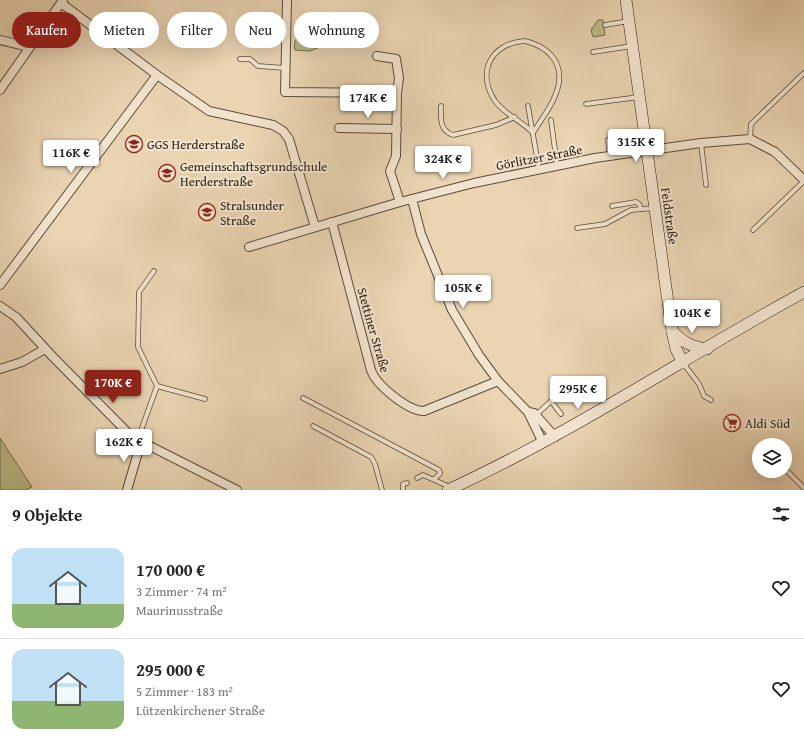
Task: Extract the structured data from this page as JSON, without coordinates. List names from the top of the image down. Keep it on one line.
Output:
{"streets":{"main road":["Feldstraße"],"street":["Görlitzer Straße","Stettiner Straße"]},"crossings":[["Görlitzer Straße","Feldstraße"],["Görlitzer Straße","Stettiner Straße"]],"places":{"school or university":["GGS Herderstraße","Gemeinschaftsgrundschule Herderstraße","Stralsunder Straße"],"supermarket":["Aldi Süd"]},"page":{"chip":["Kaufen","Mieten","Filter","Neu","Wohnung"],"price":["174K €","315K €","116K €","324K €","105K €","104K €","170K €","295K €","162K €"],"heading":"9 Objekte","list":[{"name":"170 000 €","note":"3 Zimmer · 74 m² · Maurinusstraße"},{"name":"295 000 €","note":"5 Zimmer · 183 m² · Lützenkirchener Straße"}]}}
